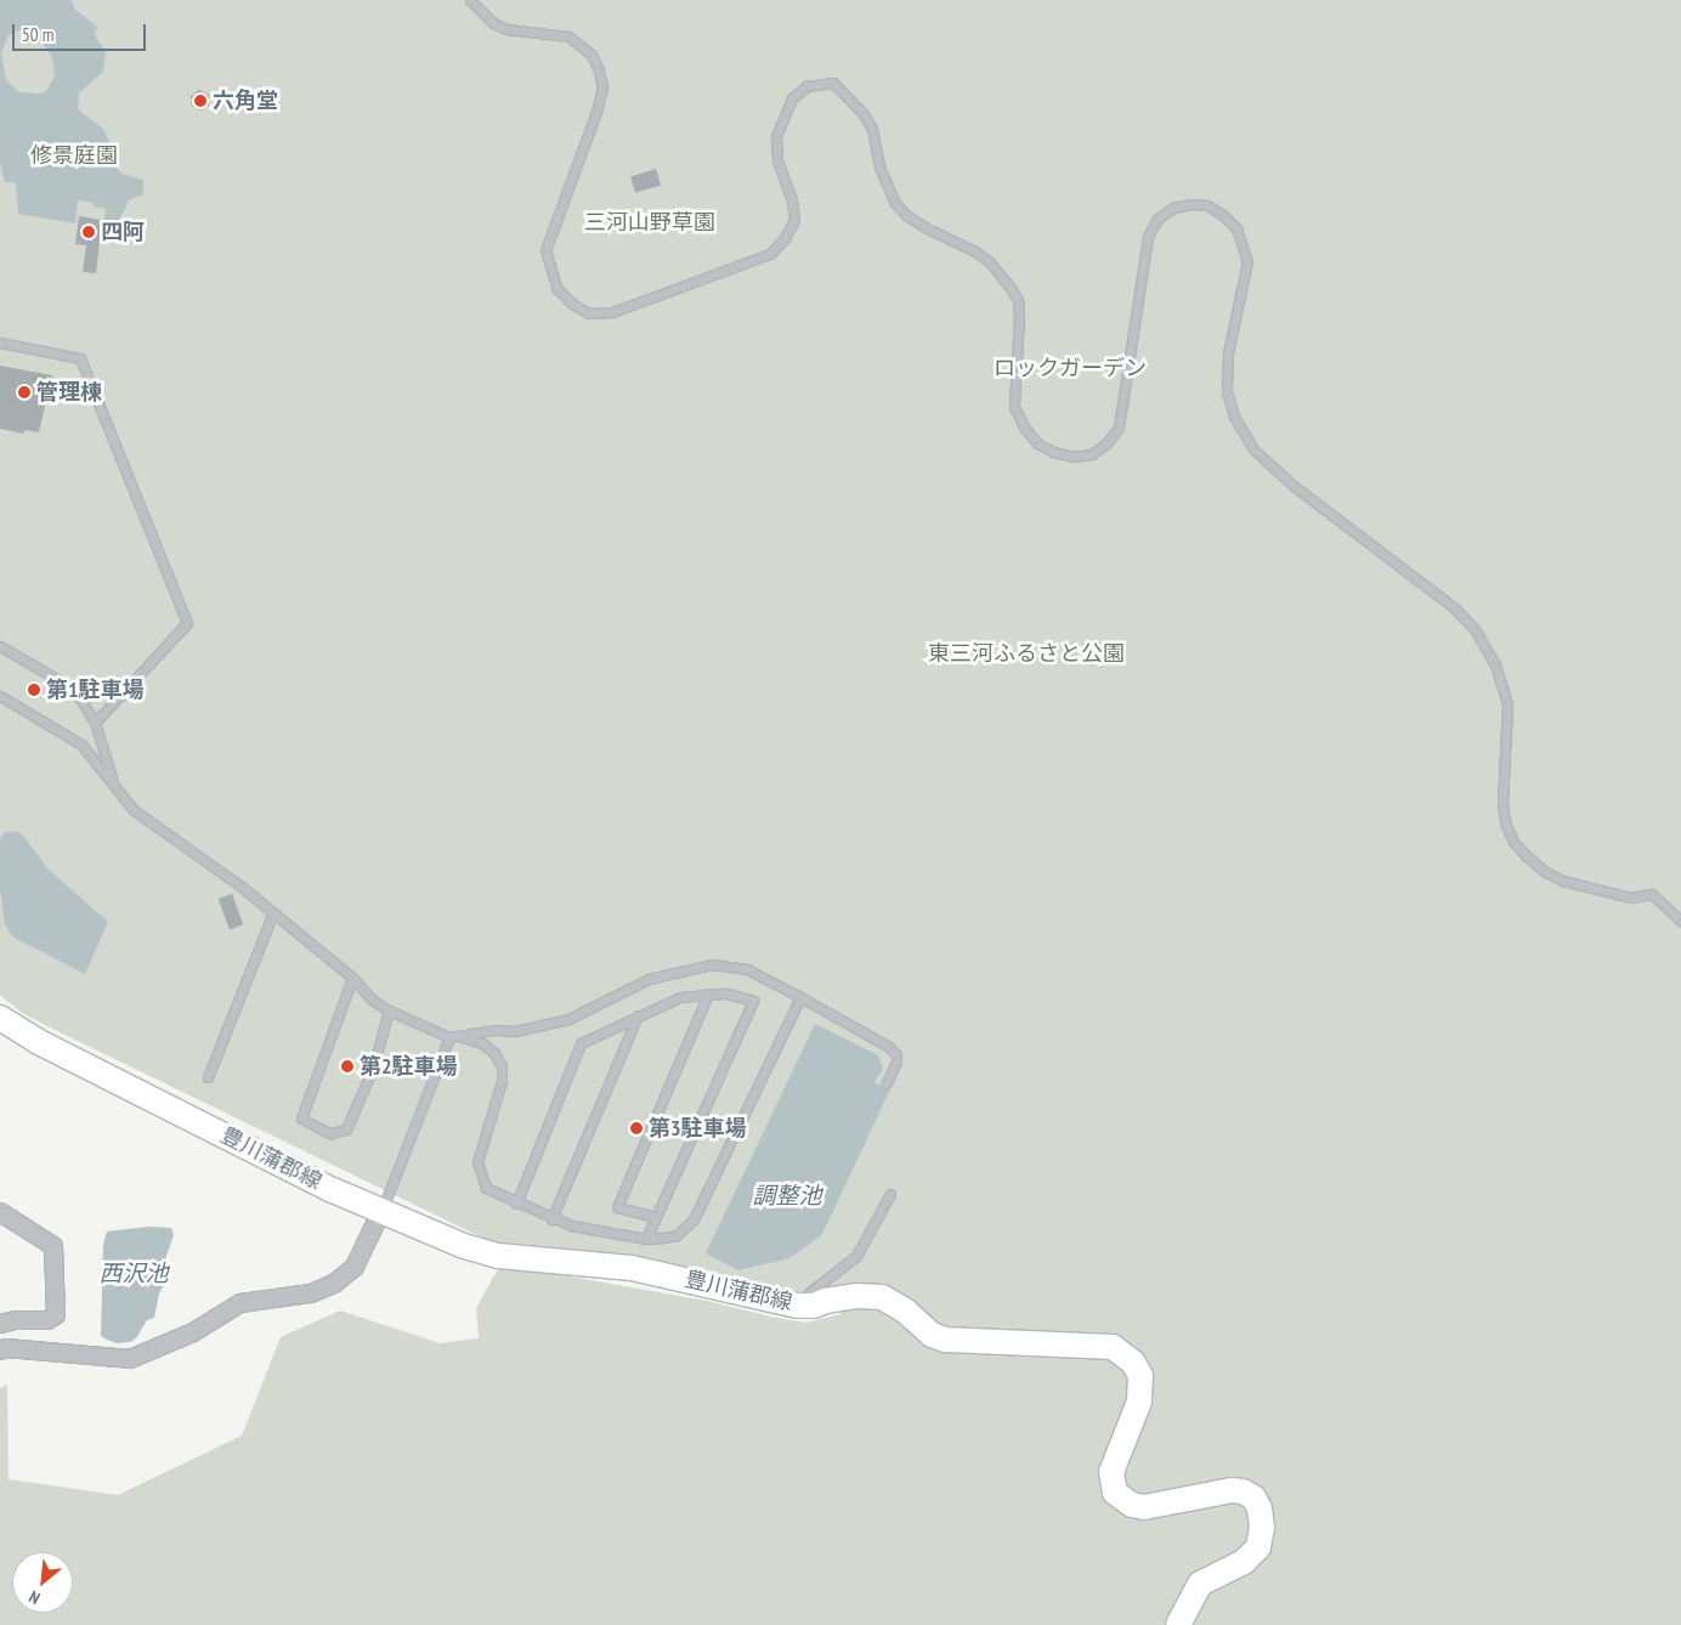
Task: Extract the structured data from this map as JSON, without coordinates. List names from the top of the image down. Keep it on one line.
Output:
{"streets":{"main road":["豊川蒲郡線"]},"water":["調整池","西沢池"],"parks":["修景庭園","三河山野草園","ロックガーデン","東三河ふるさと公園"],"places":["六角堂","四阿","管理棟","第1駐車場","第2駐車場","第3駐車場"],"scale_bar":"50 m","north":"bottom left"}
